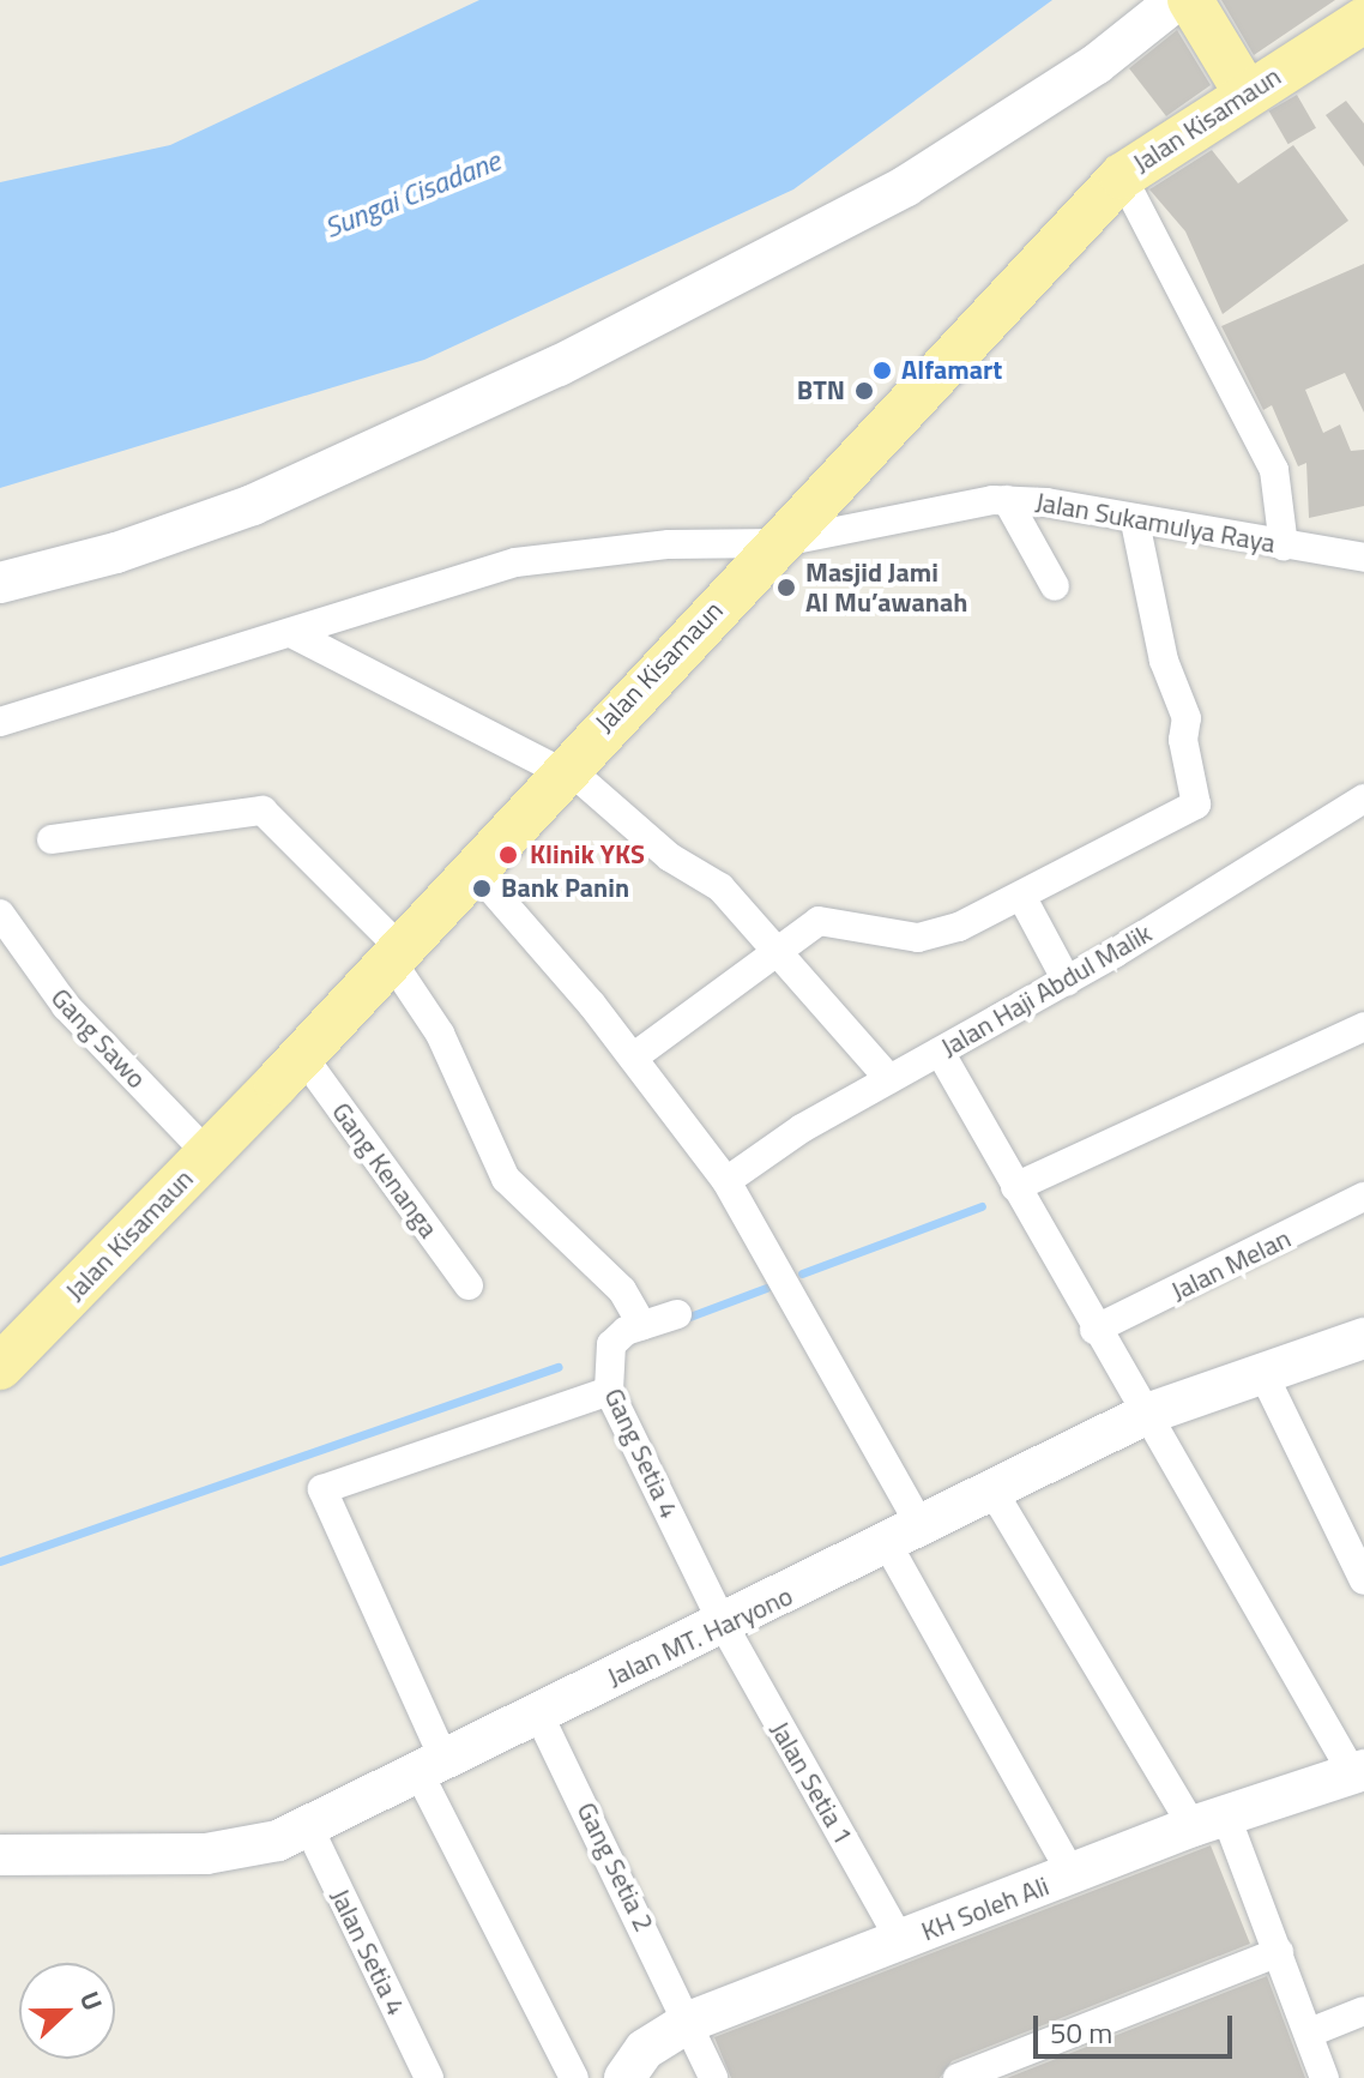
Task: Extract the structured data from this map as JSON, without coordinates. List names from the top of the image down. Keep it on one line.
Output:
{"streets":{"main road":["Jalan Kisamaun"],"street":["Jalan Sukamulya Raya","Jalan Haji Abdul Malik","Gang Sawo","Gang Kenanga","Jalan Melan","Gang Setia 4","Jalan MT. Haryono","Jalan Setia 1","Gang Setia 2","KH Soleh Ali","Jalan Setia 4"]},"crossings":[["Jalan Kisamaun","Jalan Sukamulya Raya"],["Jalan Kisamaun","Gang Sawo"],["Jalan Kisamaun","Gang Kenanga"],["Gang Setia 4","Jalan MT. Haryono"],["Gang Setia 4","Jalan Setia 1"],["Jalan MT. Haryono","Jalan Setia 1"],["Jalan MT. Haryono","Gang Setia 2"],["Jalan MT. Haryono","Jalan Setia 4"],["Jalan Setia 1","KH Soleh Ali"],["Gang Setia 2","KH Soleh Ali"]],"water":["Sungai Cisadane"],"places":["Alfamart","BTN","Masjid Jami Al Mu’awanah","Klinik YKS","Bank Panin"],"scale_bar":"50 m","north":"right"}
